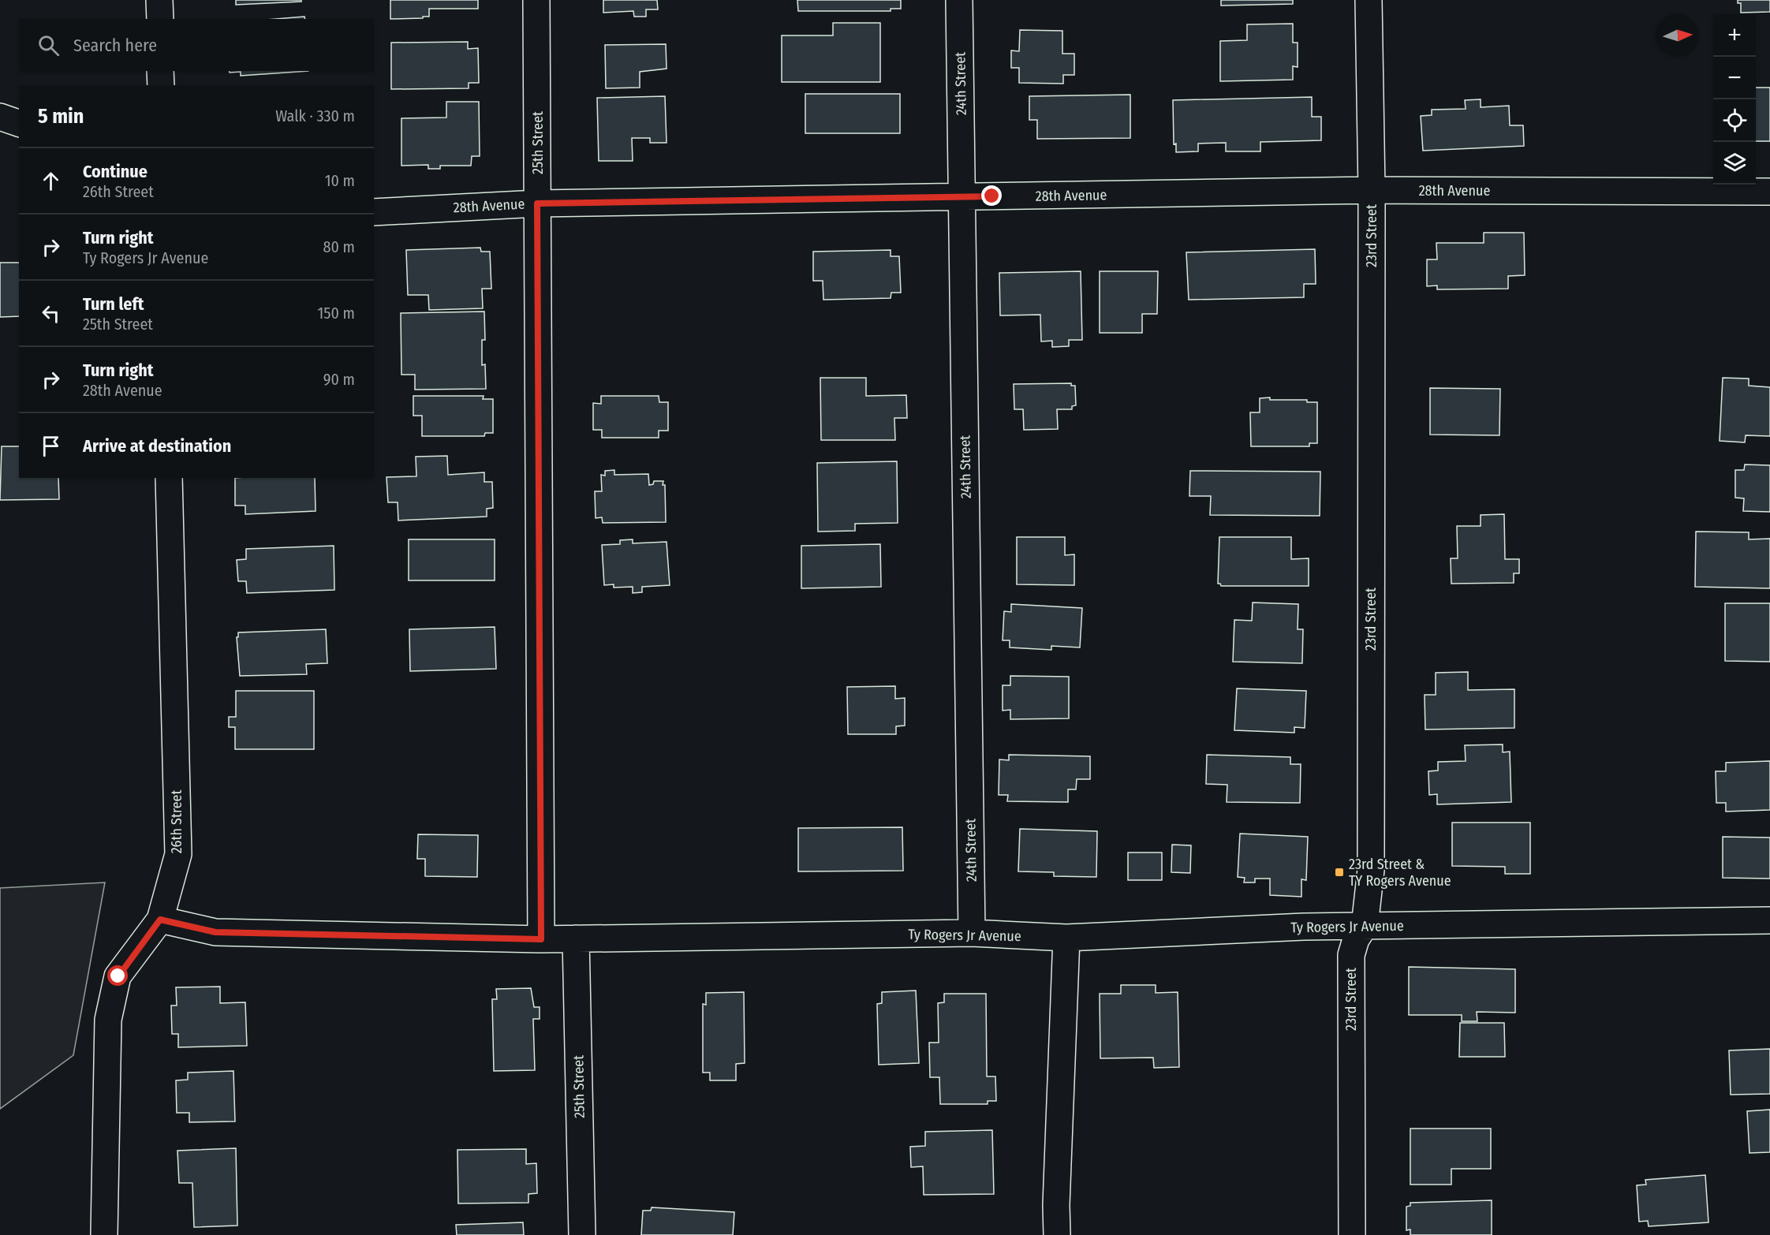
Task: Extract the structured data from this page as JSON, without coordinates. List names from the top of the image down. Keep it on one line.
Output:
{"streets":{"street":["24th Street","25th Street","28th Avenue","23rd Street","26th Street","Ty Rogers Jr Avenue"]},"crossings":[["24th Street","28th Avenue"],["24th Street","Ty Rogers Jr Avenue"],["25th Street","28th Avenue"],["25th Street","Ty Rogers Jr Avenue"],["28th Avenue","23rd Street"],["23rd Street","Ty Rogers Jr Avenue"],["26th Street","Ty Rogers Jr Avenue"]],"places":{"transit":["23rd Street & TY Rogers Avenue"]},"north":"right","page":{"map_buttons":["+","−"],"search":"Search here","heading":["5 min","Walk · 330 m"],"list":[["Continue","26th Street","10 m"],["Turn right","Ty Rogers Jr Avenue","80 m"],["Turn left","25th Street","150 m"],["Turn right","28th Avenue","90 m"],"Arrive at destination"]}}
